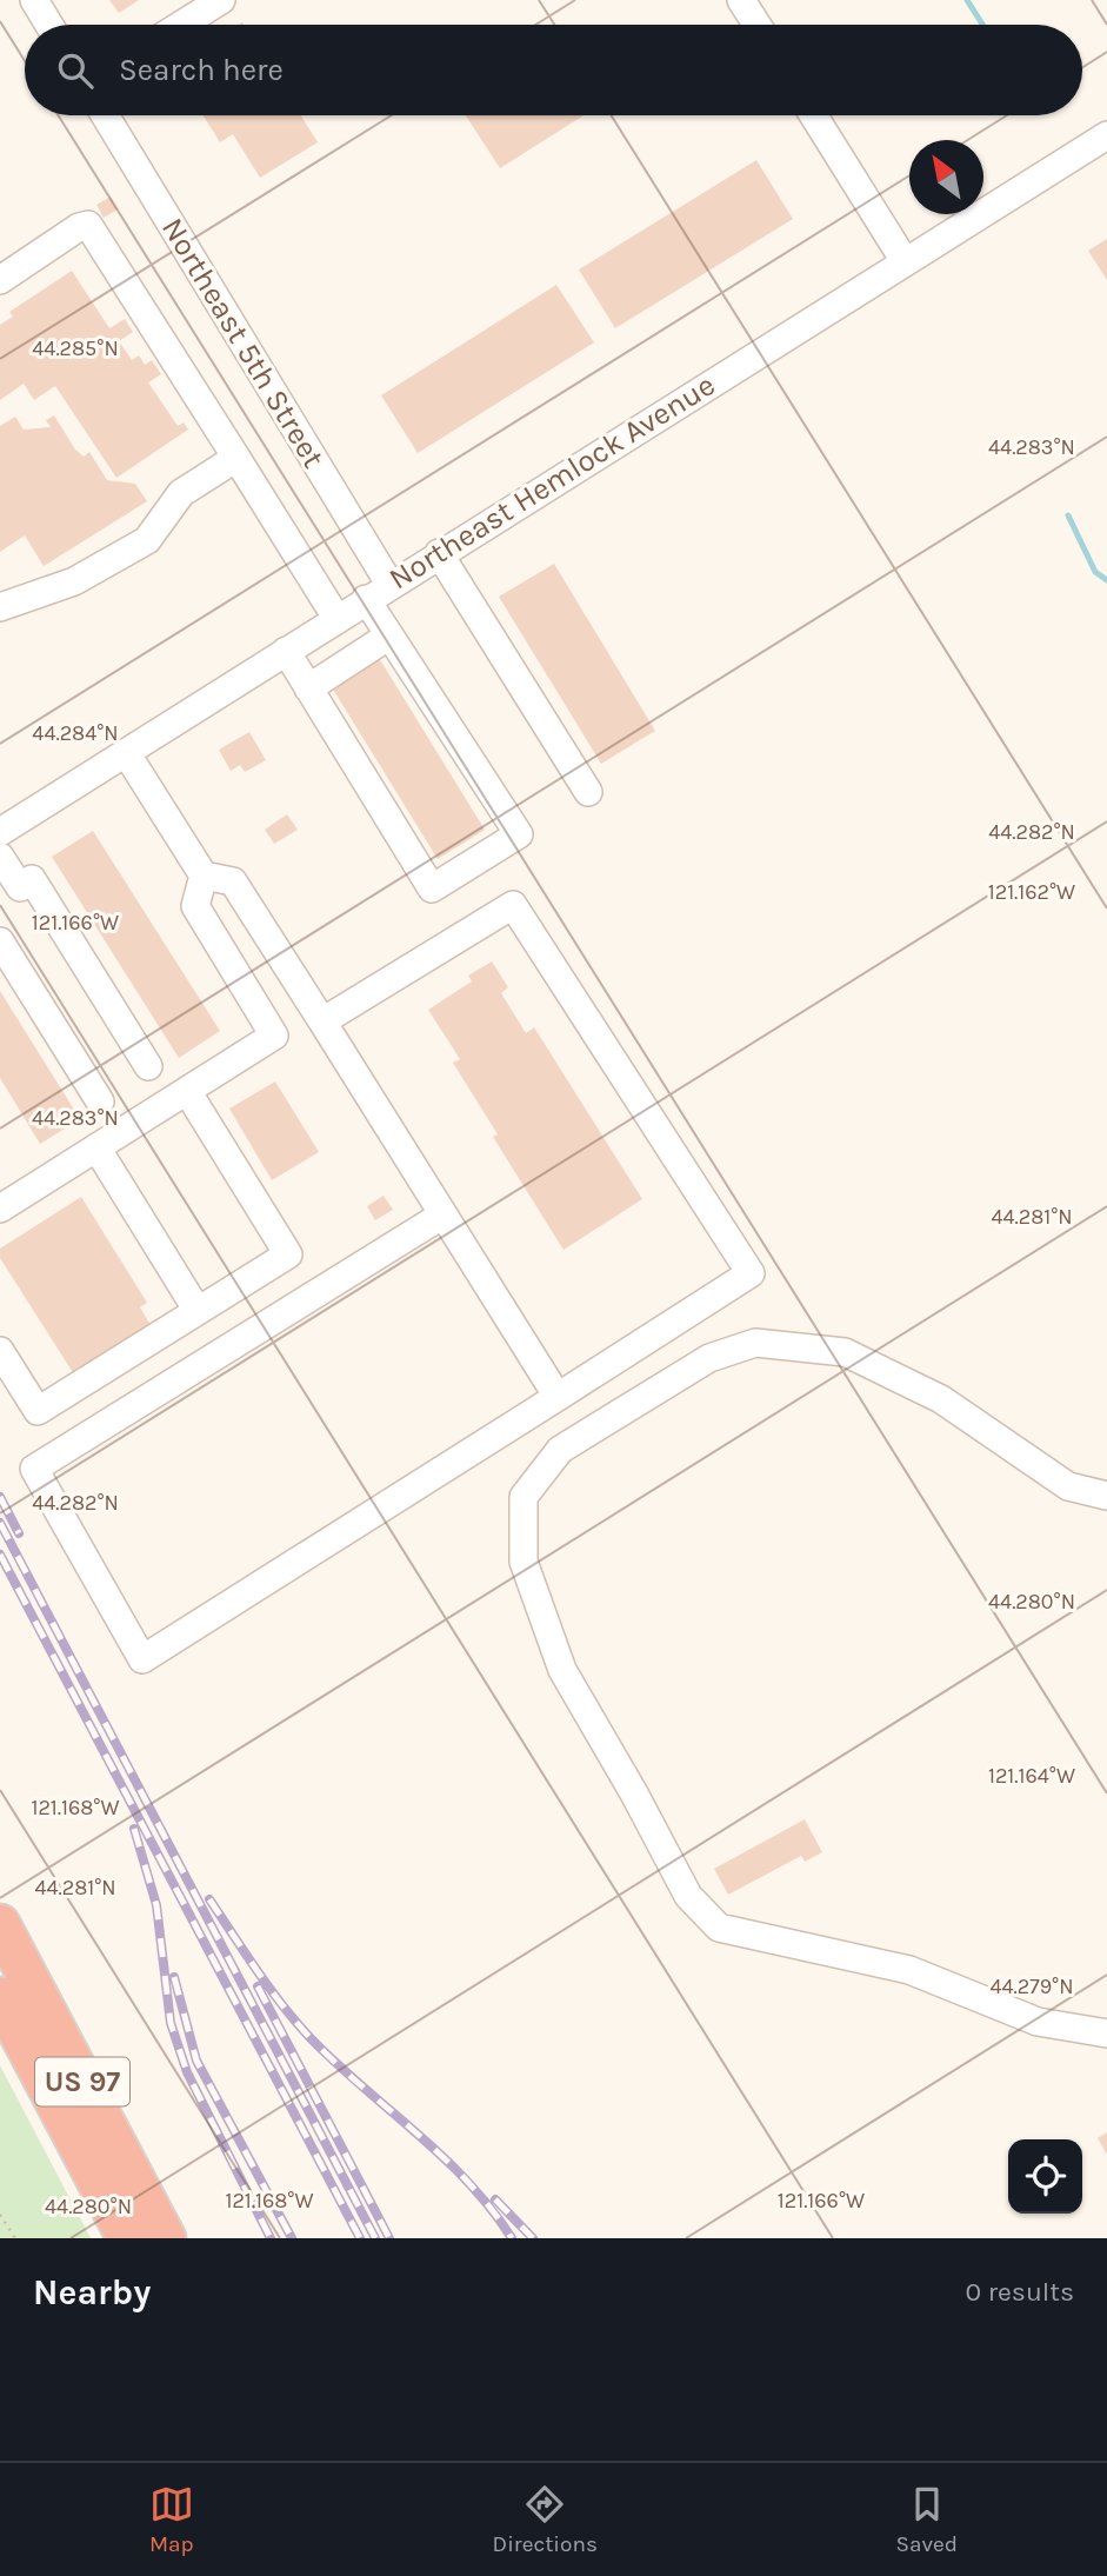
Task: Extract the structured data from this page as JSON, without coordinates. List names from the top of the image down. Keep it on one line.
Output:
{"streets":{"highway":["US 97"],"street":["Northeast 5th Street","Northeast Hemlock Avenue"]},"crossings":[["Northeast 5th Street","Northeast Hemlock Avenue"]],"north":"top left","page":{"search":"Search here","heading":["Nearby","0 results"],"nav":["Map","Directions","Saved"]},"coordinates":["44.285°N","44.283°N","44.284°N","44.282°N","121.162°W","121.166°W","44.281°N","44.280°N","121.164°W","121.168°W","44.279°N"]}
